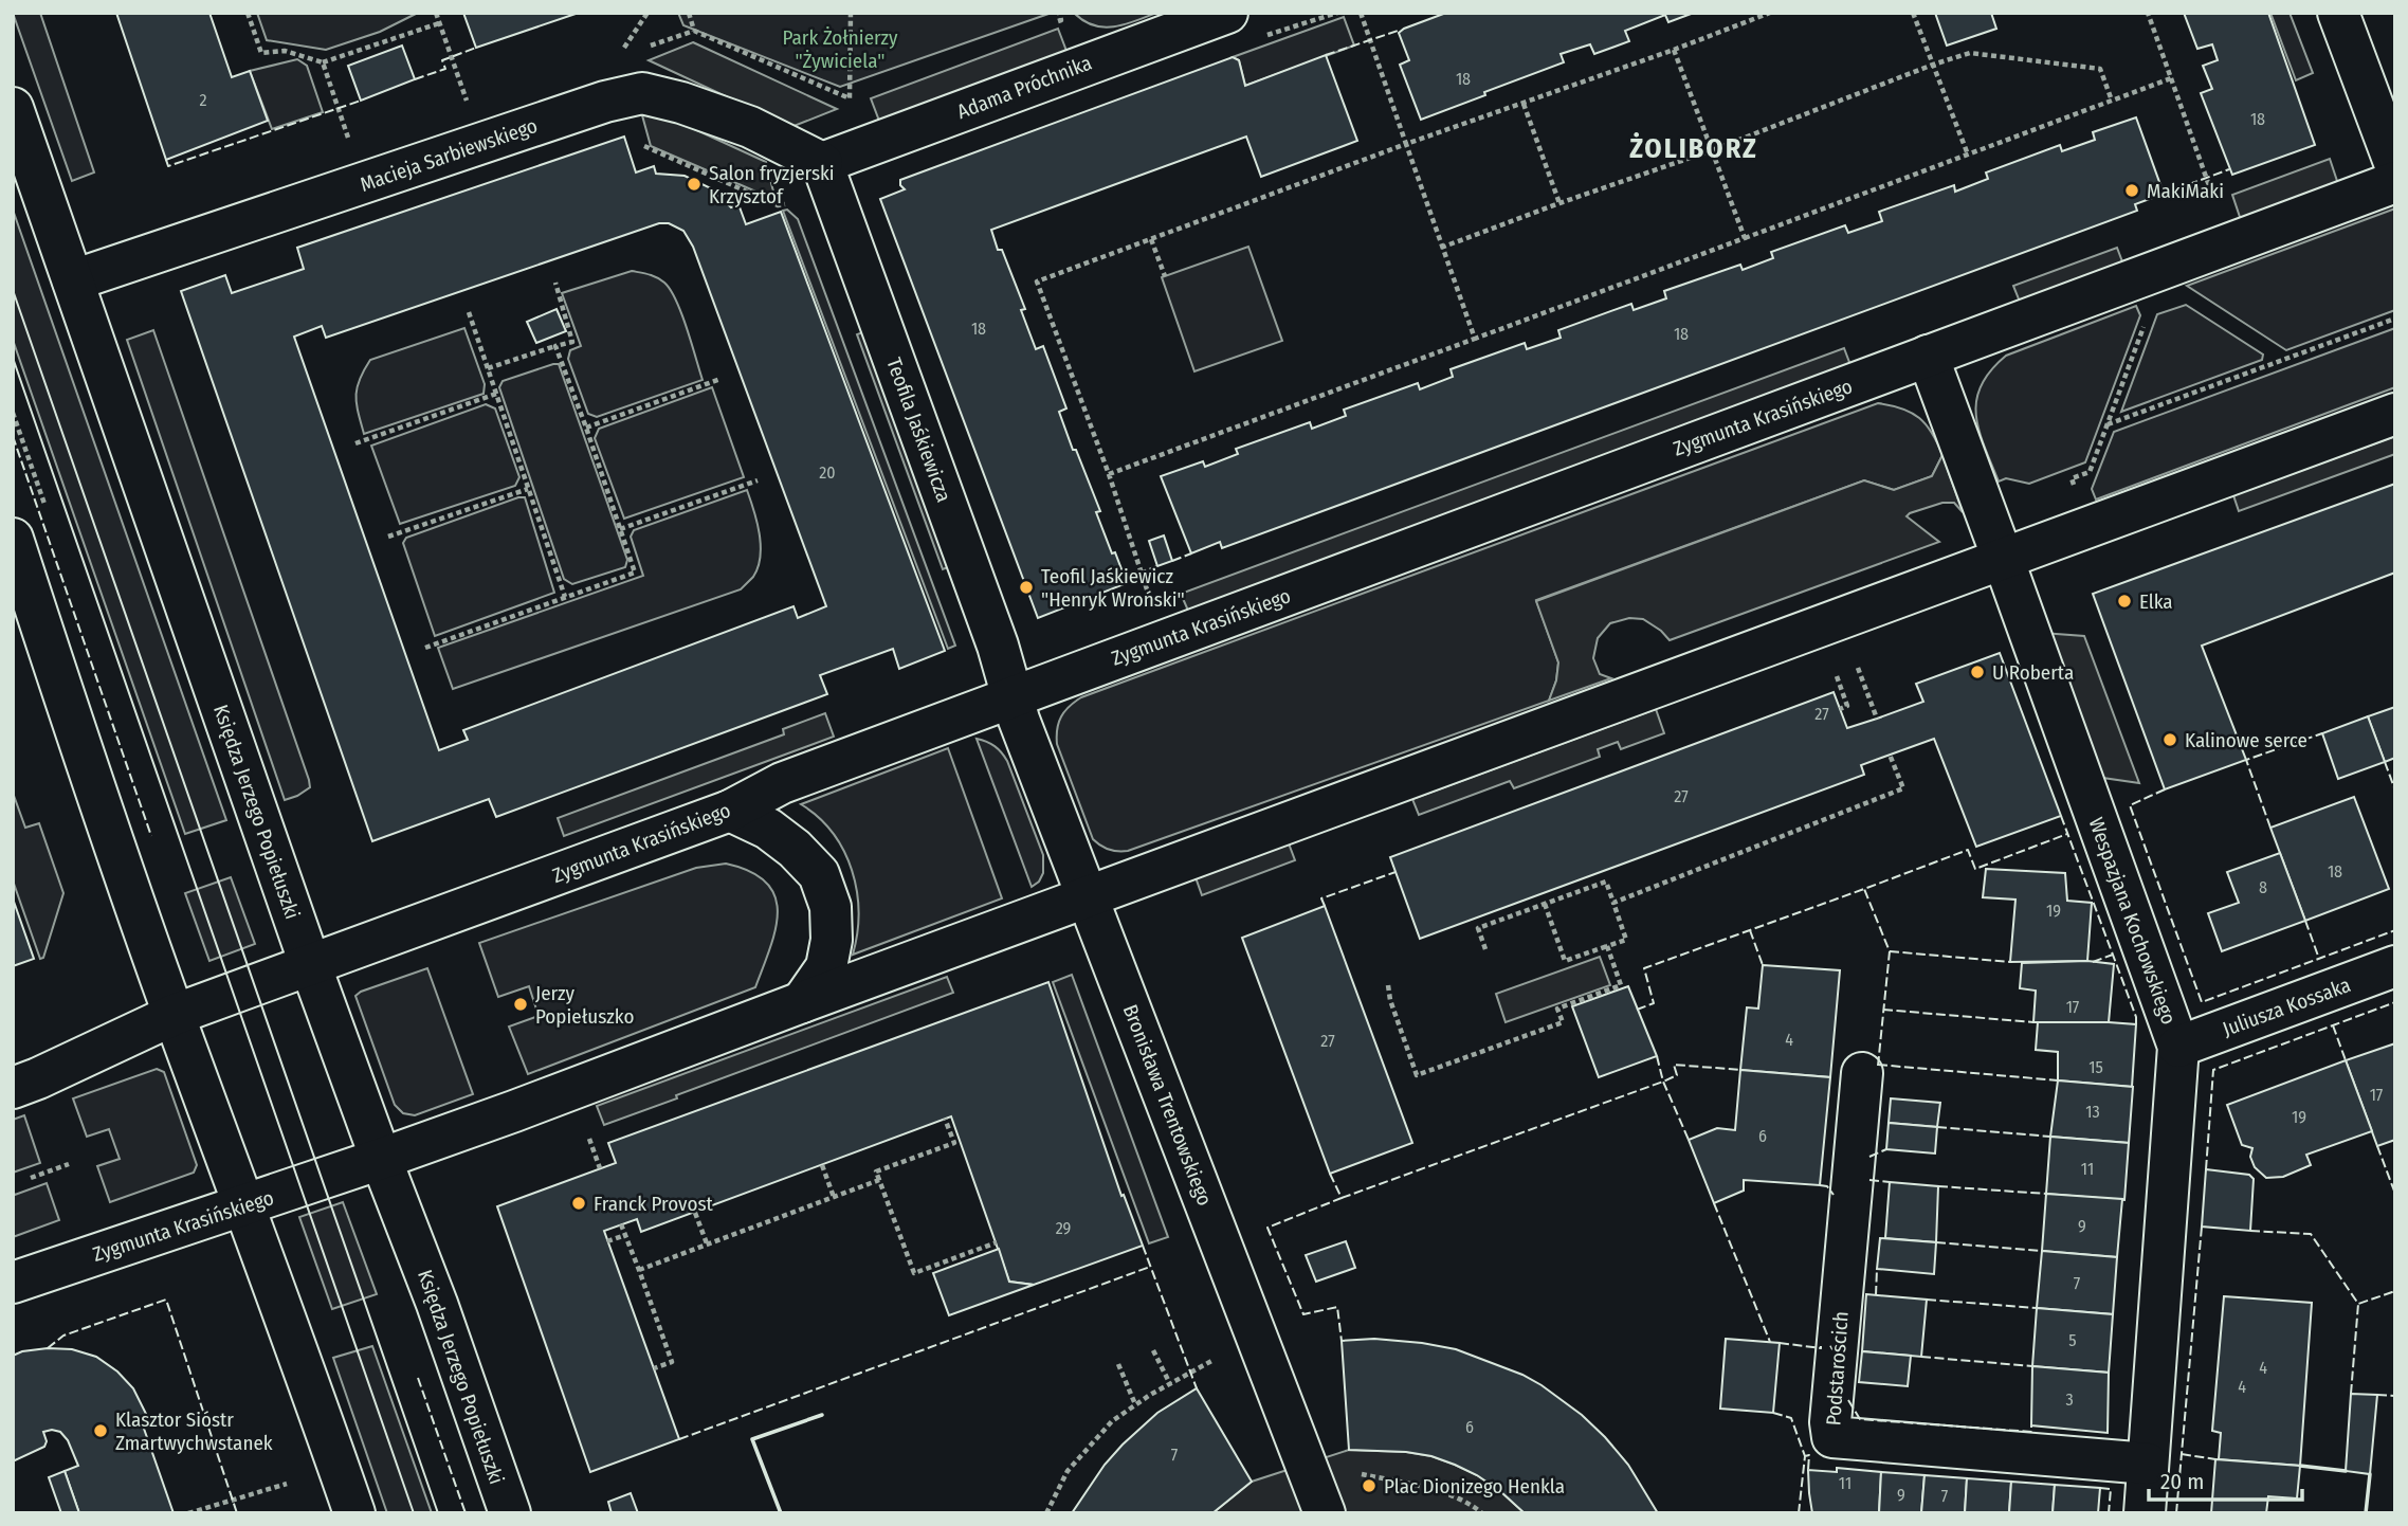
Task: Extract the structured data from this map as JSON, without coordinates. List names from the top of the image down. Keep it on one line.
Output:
{"streets":{"street":["Adama Próchnika","Macieja Sarbiewskiego","Zygmunta Krasińskiego","Teofila Jaśkiewicza","Księdza Jerzego Popiełuszki","Wespazjana Kochowskiego","Juliusza Kossaka","Bronisława Trentowskiego","Podstarościch"]},"crossings":[["Adama Próchnika","Macieja Sarbiewskiego"],["Adama Próchnika","Teofila Jaśkiewicza"],["Macieja Sarbiewskiego","Teofila Jaśkiewicza"],["Macieja Sarbiewskiego","Księdza Jerzego Popiełuszki"],["Zygmunta Krasińskiego","Teofila Jaśkiewicza"],["Zygmunta Krasińskiego","Księdza Jerzego Popiełuszki"],["Zygmunta Krasińskiego","Wespazjana Kochowskiego"],["Zygmunta Krasińskiego","Bronisława Trentowskiego"],["Teofila Jaśkiewicza","Bronisława Trentowskiego"],["Wespazjana Kochowskiego","Juliusza Kossaka"],["Wespazjana Kochowskiego","Podstarościch"]],"districts":["ŻOLIBORZ"],"parks":["Park Żołnierzy \"Żywiciela\""],"places":["Salon fryzjerski Krzysztof","MakiMaki","Teofil Jaśkiewicz \"Henryk Wroński\"","Elka","U Roberta","Kalinowe serce","Jerzy Popiełuszko","Franck Provost","Klasztor Sióstr Zmartwychwstanek","Plac Dionizego Henkla"],"house_numbers":["18","2","18","18","18","20","27","27","18","8","19","17","4","27","15","17","13","19","6","11","9","29","7","5","4","4","3","6","7","11","9","7"],"scale_bar":"20 m"}
